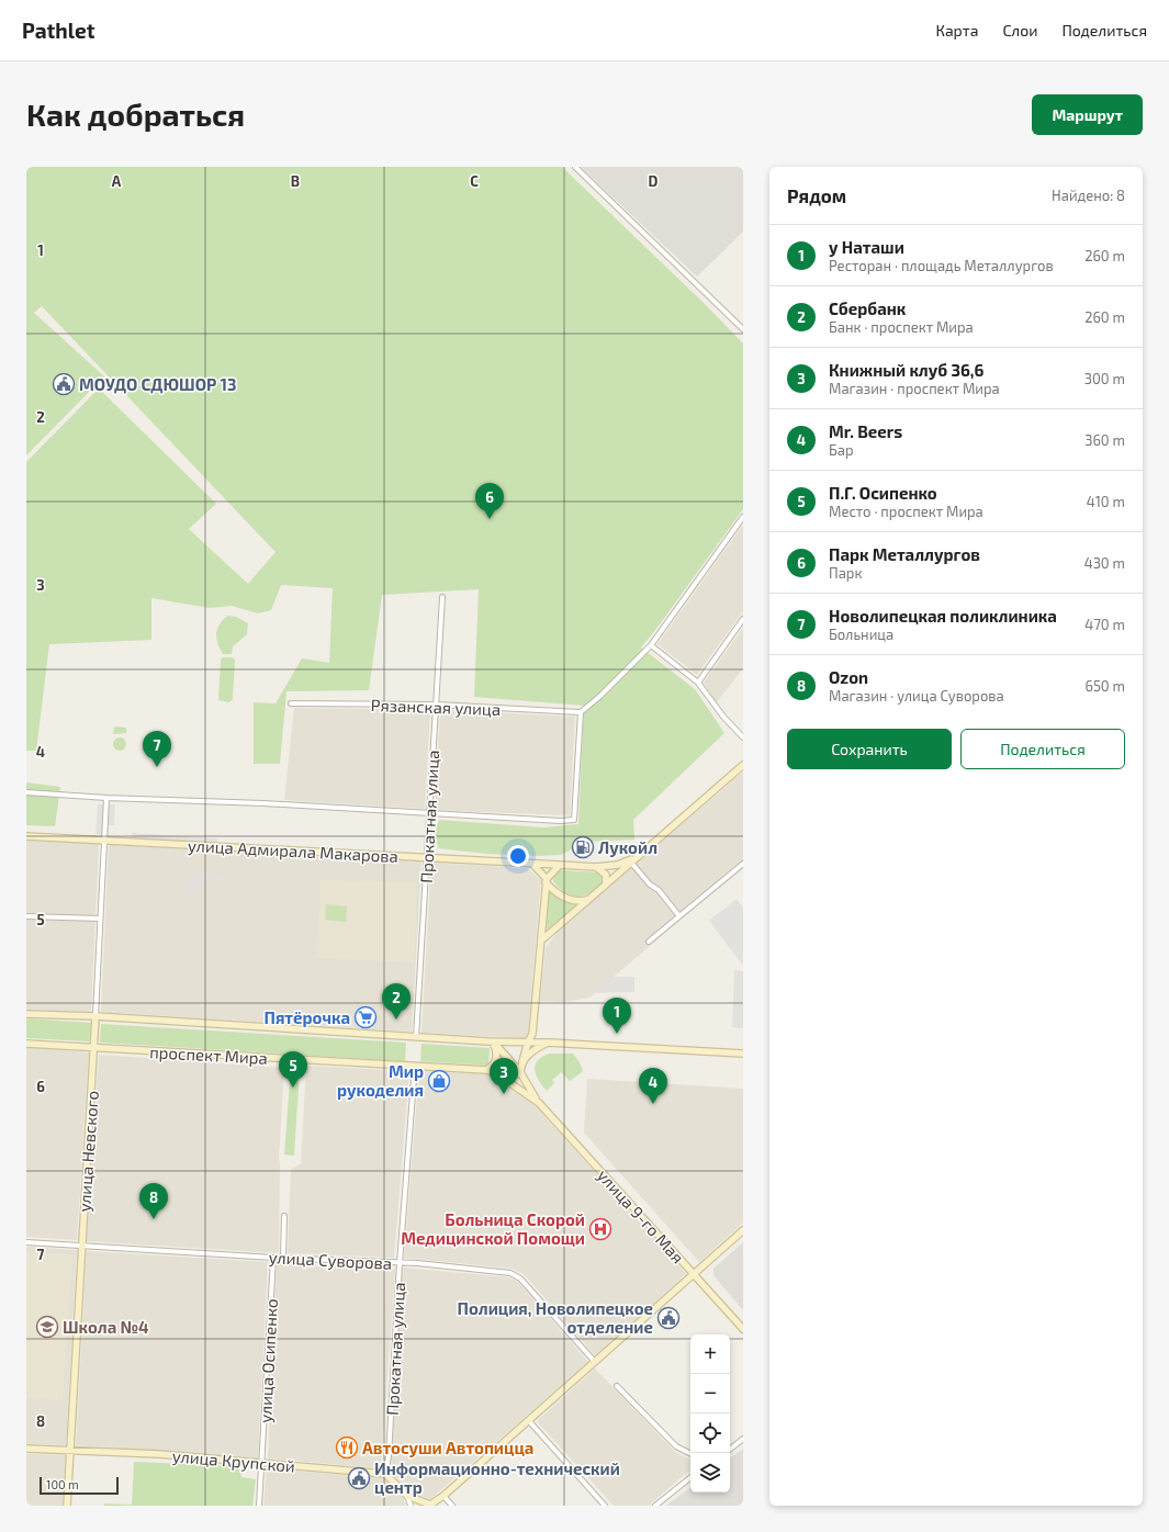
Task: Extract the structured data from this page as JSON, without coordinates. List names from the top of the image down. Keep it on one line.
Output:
{"streets":{"main road":["улица Адмирала Макарова","проспект Мира","улица Невского","улица 9-го Мая","улица Крупской"],"street":["Рязанская улица","Прокатная улица","улица Суворова","улица Осипенко"]},"crossings":[["Рязанская улица","Прокатная улица"],["Прокатная улица","улица Адмирала Макарова"],["Прокатная улица","проспект Мира"],["Прокатная улица","улица Суворова"],["Прокатная улица","улица Крупской"],["улица Адмирала Макарова","улица Невского"],["проспект Мира","улица Невского"],["проспект Мира","улица 9-го Мая"],["улица Невского","улица Суворова"],["улица Невского","улица Крупской"],["улица Суворова","улица Осипенко"],["улица Осипенко","улица Крупской"]],"places":{"public building":["МОУДО СДЮШОР 13","Полиция, Новолипецкое отделение","Информационно-технический центр"],"fuel station":["Лукойл"],"supermarket":["Пятёрочка"],"shop":["Мир рукоделия"],"hospital":["Больница Скорой Медицинской Помощи"],"school or university":["Школа №4"],"restaurant":["Автосуши Автопицца"]},"scale_bar":"100 m","page":{"header":"Pathlet","nav":["Карта","Слои","Поделиться"],"buttons":["Маршрут",["Сохранить","Поделиться"]],"title":"Как добраться","heading":["Рядом","Найдено: 8"],"list":[{"mark":"1","name":"у Наташи","note":"Ресторан · площадь Металлургов","value":"260 m"},{"mark":"2","name":"Сбербанк","note":"Банк · проспект Мира","value":"260 m"},{"mark":"3","name":"Книжный клуб 36,6","note":"Магазин · проспект Мира","value":"300 m"},{"mark":"4","name":"Mr. Beers","note":"Бар","value":"360 m"},{"mark":"5","name":"П.Г. Осипенко","note":"Место · проспект Мира","value":"410 m"},{"mark":"6","name":"Парк Металлургов","note":"Парк","value":"430 m"},{"mark":"7","name":"Новолипецкая поликлиника","note":"Больница","value":"470 m"},{"mark":"8","name":"Ozon","note":"Магазин · улица Суворова","value":"650 m"}],"pins":["6","7","2","1","5","3","4","8"],"map_buttons":["+","−"],"scale":"100 m"},"grid":{"columns":["A","B","C","D"],"rows":["1","2","3","4","5","6","7","8"]}}
